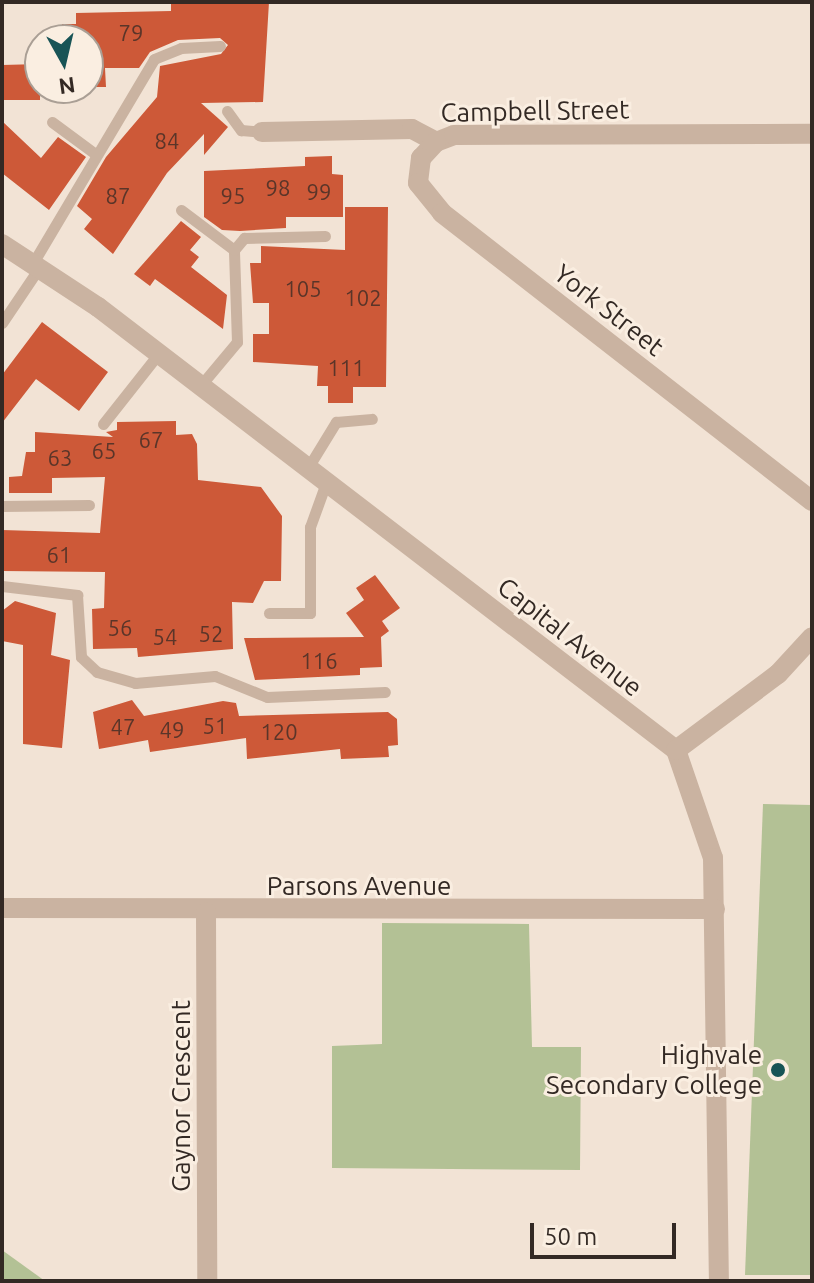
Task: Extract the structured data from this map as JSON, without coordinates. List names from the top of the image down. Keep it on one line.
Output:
{"streets":{"street":["Campbell Street","York Street","Capital Avenue","Parsons Avenue","Gaynor Crescent"]},"crossings":[["Campbell Street","York Street"],["Parsons Avenue","Gaynor Crescent"]],"places":["Highvale Secondary College"],"house_numbers":["79","84","98","99","87","95","105","102","111","67","65","63","61","56","52","54","116","51","47","49","120"],"scale_bar":"50 m","north":"bottom"}
